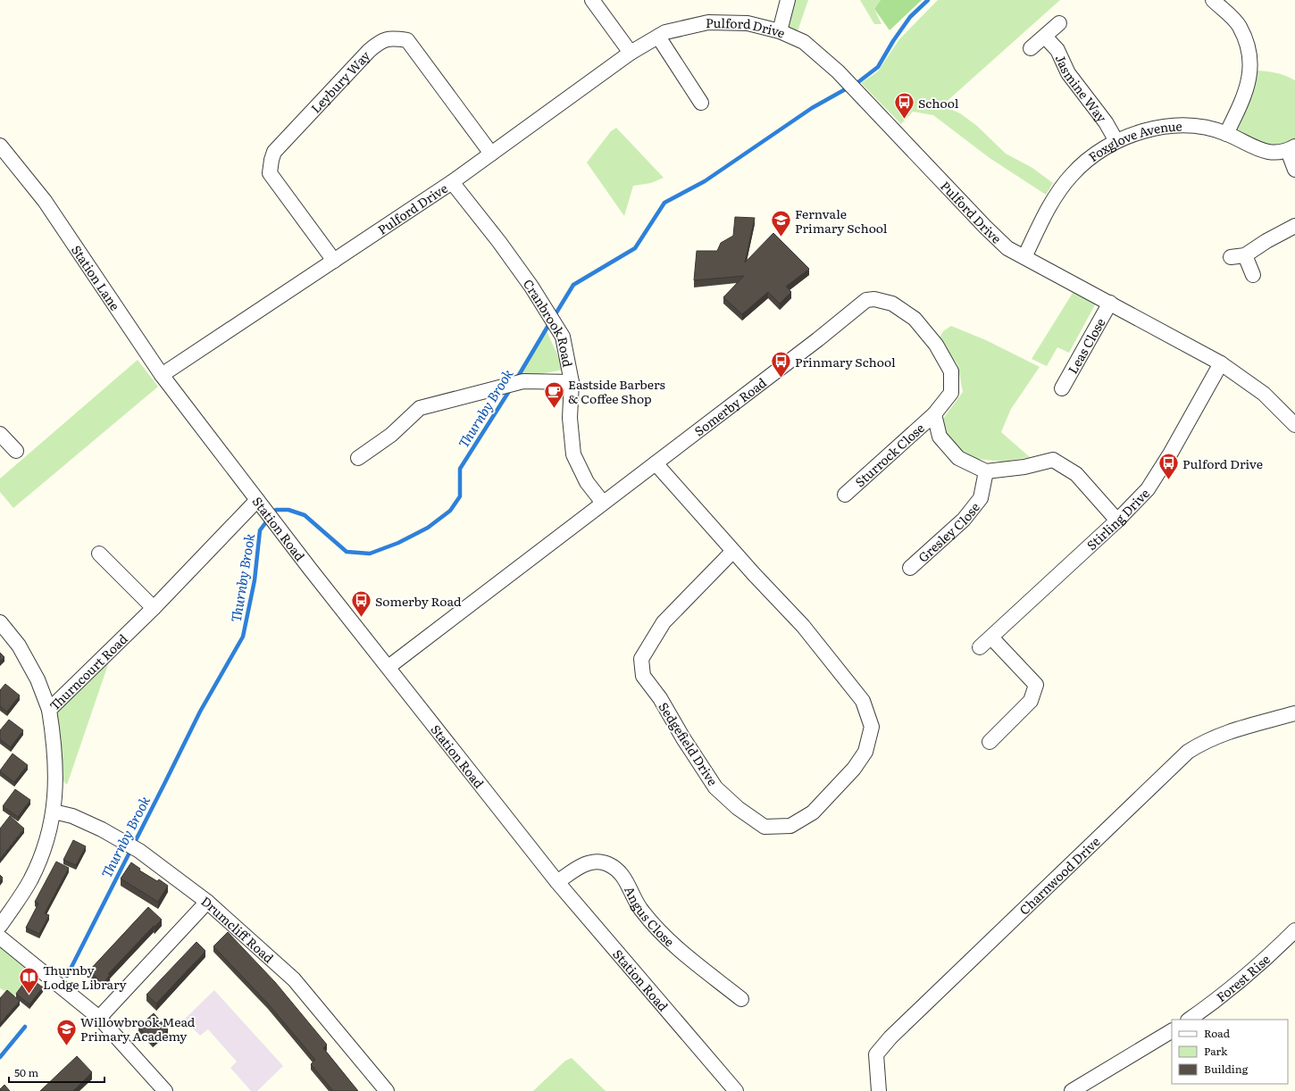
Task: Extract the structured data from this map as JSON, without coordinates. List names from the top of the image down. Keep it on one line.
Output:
{"streets":{"street":["Pulford Drive","Leybury Way","Jasmine Way","Foxglove Avenue","Station Lane","Cranbrook Road","Leas Close","Somerby Road","Sturrock Close","Stirling Drive","Station Road","Gresley Close","Thurncourt Road","Sedgefield Drive","Charnwood Drive","Angus Close","Drumcliff Road","Forest Rise"]},"crossings":[["Pulford Drive","Leybury Way"],["Pulford Drive","Foxglove Avenue"],["Pulford Drive","Station Lane"],["Pulford Drive","Cranbrook Road"],["Pulford Drive","Leas Close"],["Pulford Drive","Stirling Drive"],["Jasmine Way","Foxglove Avenue"],["Station Lane","Station Road"],["Cranbrook Road","Somerby Road"],["Somerby Road","Sturrock Close"],["Somerby Road","Station Road"],["Somerby Road","Sedgefield Drive"],["Station Road","Thurncourt Road"],["Station Road","Angus Close"],["Thurncourt Road","Drumcliff Road"]],"water":["Thurnby Brook"],"places":{"bus stop":["School","Prinmary School","Pulford Drive","Somerby Road"],"school or university":["Fernvale Primary School","Willowbrook Mead Primary Academy"],"cafe":["Eastside Barbers & Coffee Shop"],"library":["Thurnby Lodge Library"]},"legend":["Road","Park","Building"],"scale_bar":"50 m"}
